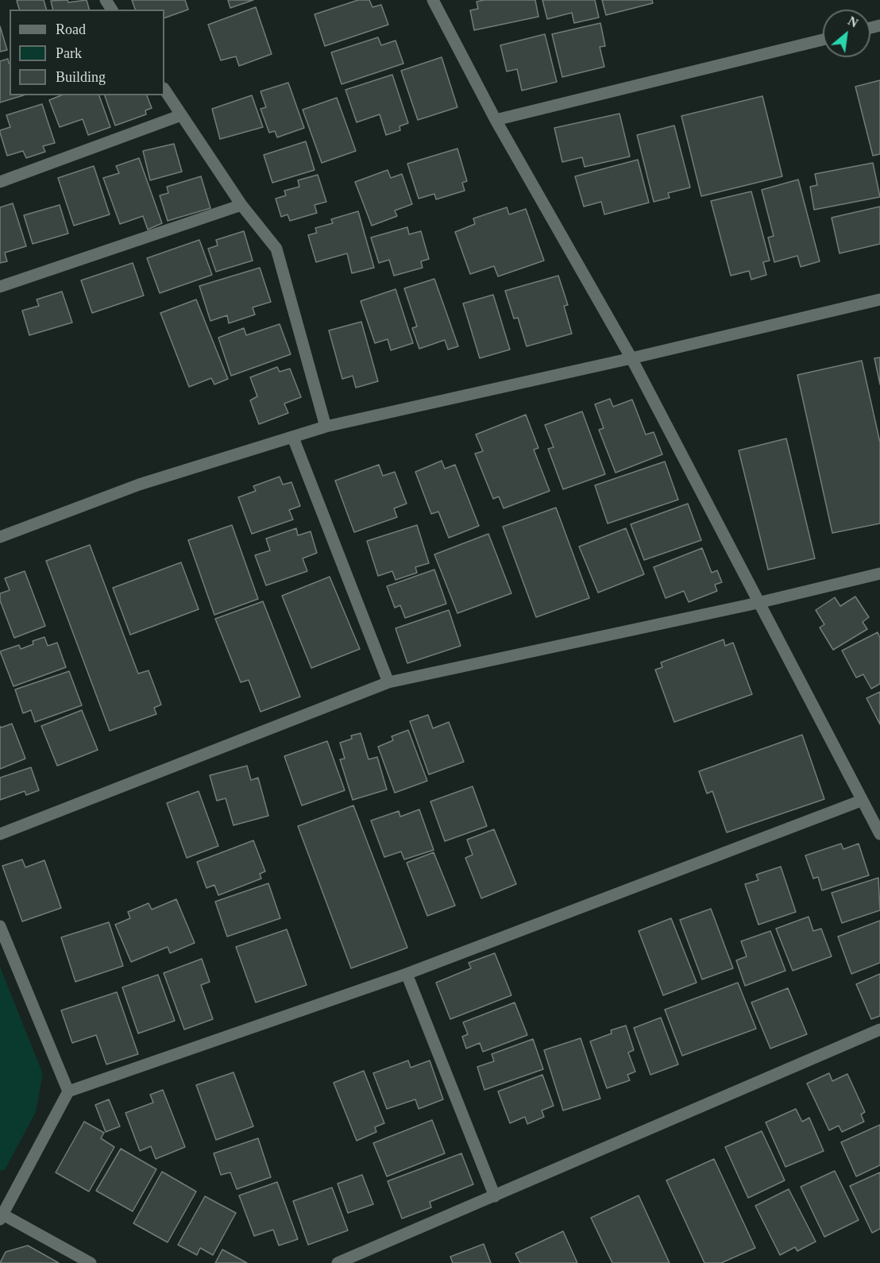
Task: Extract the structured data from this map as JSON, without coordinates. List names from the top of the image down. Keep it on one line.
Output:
{"legend":["Road","Park","Building"],"north":"top right"}
